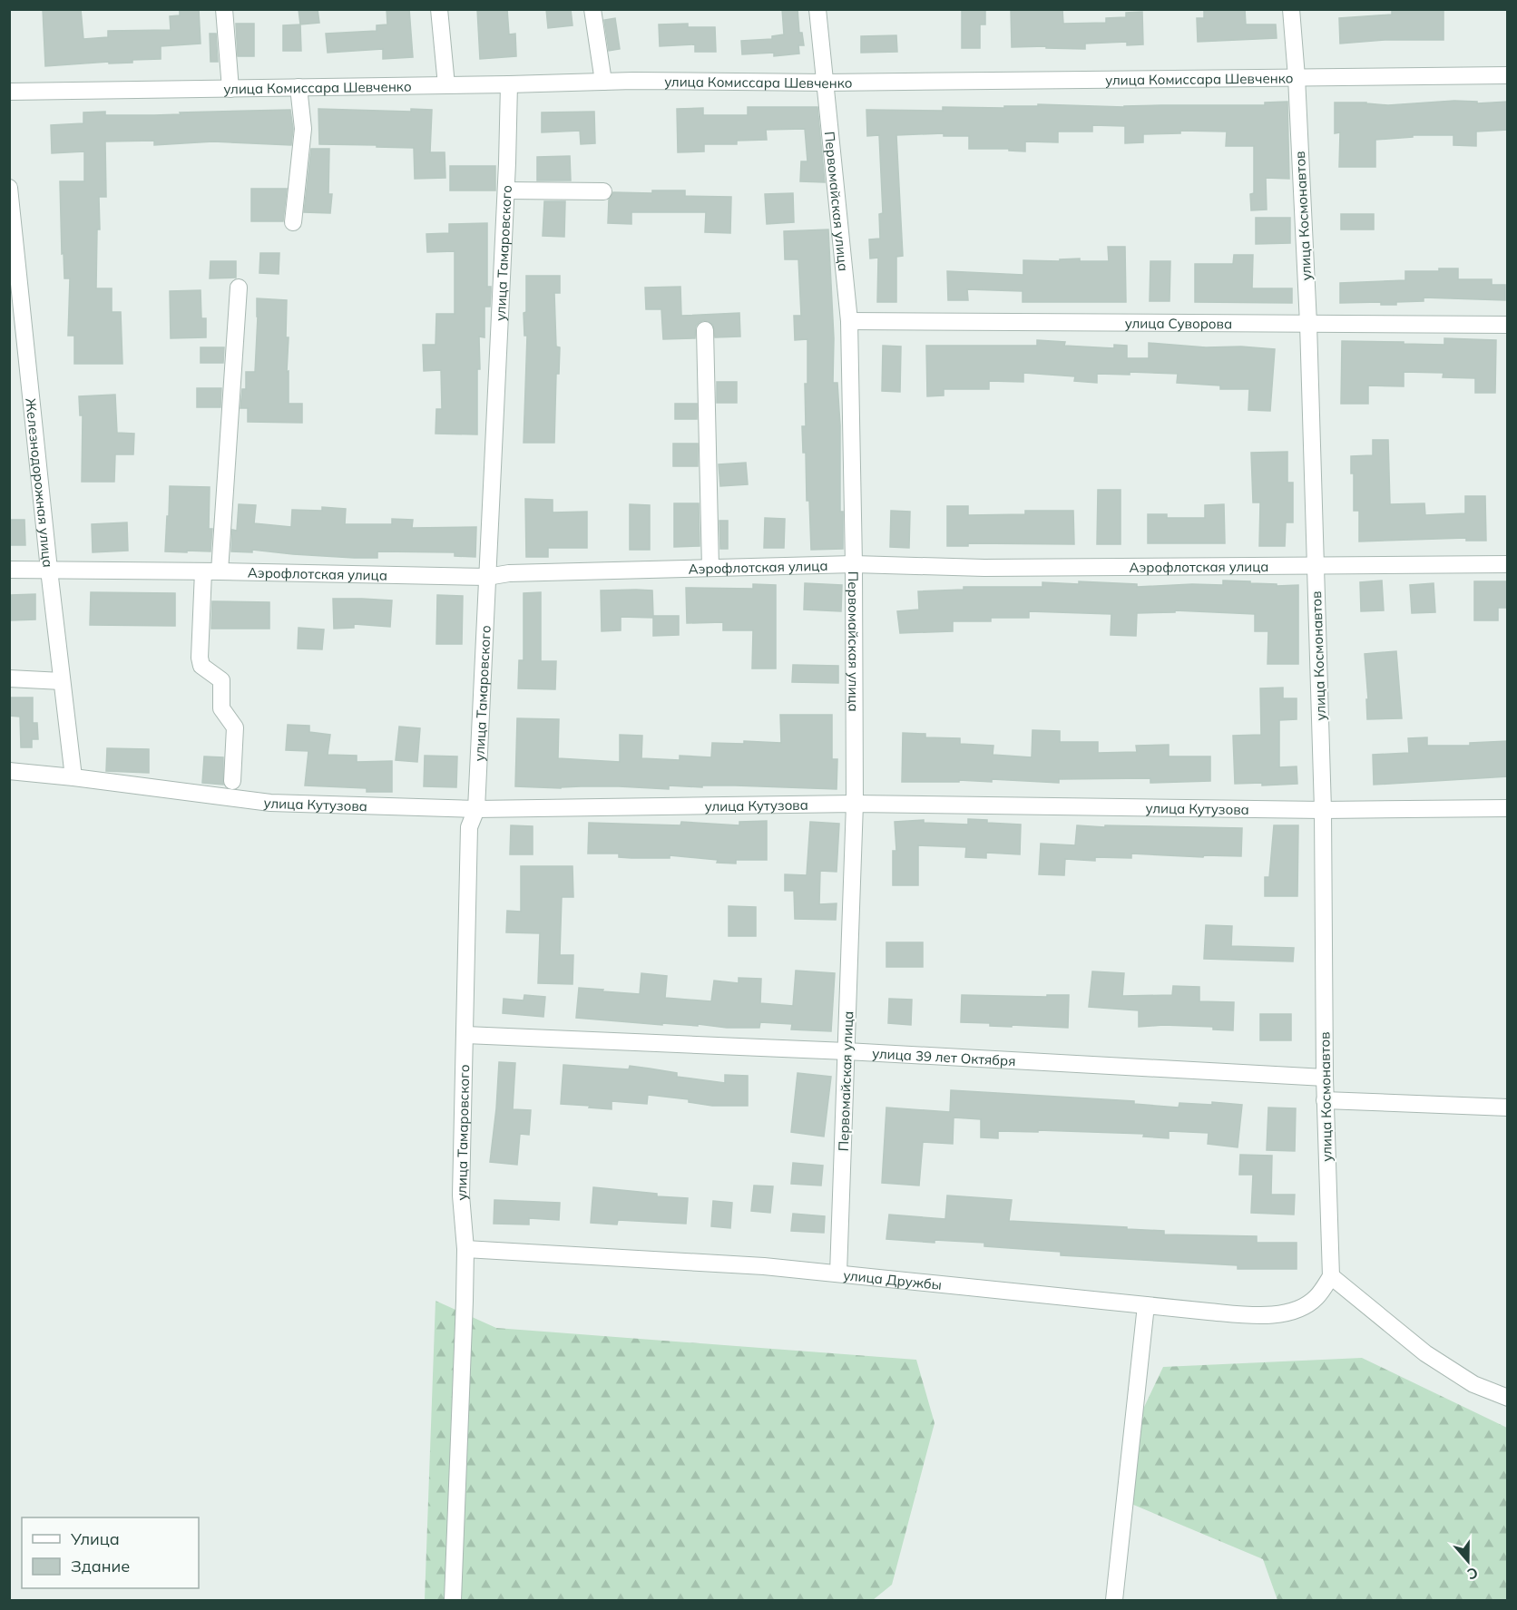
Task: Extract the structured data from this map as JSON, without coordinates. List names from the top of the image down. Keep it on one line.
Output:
{"streets":{"street":["улица Комиссара Шевченко","Первомайская улица","улица Космонавтов","улица Тамаровского","улица Суворова","Железнодорожная улица","Аэрофлотская улица","улица Кутузова","улица 39 лет Октября","улица Дружбы"]},"crossings":[["улица Комиссара Шевченко","Первомайская улица"],["улица Комиссара Шевченко","улица Космонавтов"],["улица Комиссара Шевченко","улица Тамаровского"],["Первомайская улица","улица Суворова"],["Первомайская улица","Аэрофлотская улица"],["Первомайская улица","улица Кутузова"],["Первомайская улица","улица 39 лет Октября"],["Первомайская улица","улица Дружбы"],["улица Космонавтов","улица Суворова"],["улица Космонавтов","Аэрофлотская улица"],["улица Космонавтов","улица Кутузова"],["улица Космонавтов","улица 39 лет Октября"],["улица Космонавтов","улица Дружбы"],["улица Тамаровского","Аэрофлотская улица"],["улица Тамаровского","улица Кутузова"],["улица Тамаровского","улица 39 лет Октября"],["улица Тамаровского","улица Дружбы"],["Железнодорожная улица","Аэрофлотская улица"],["Железнодорожная улица","улица Кутузова"]],"legend":["Улица","Здание"],"north":"bottom"}
